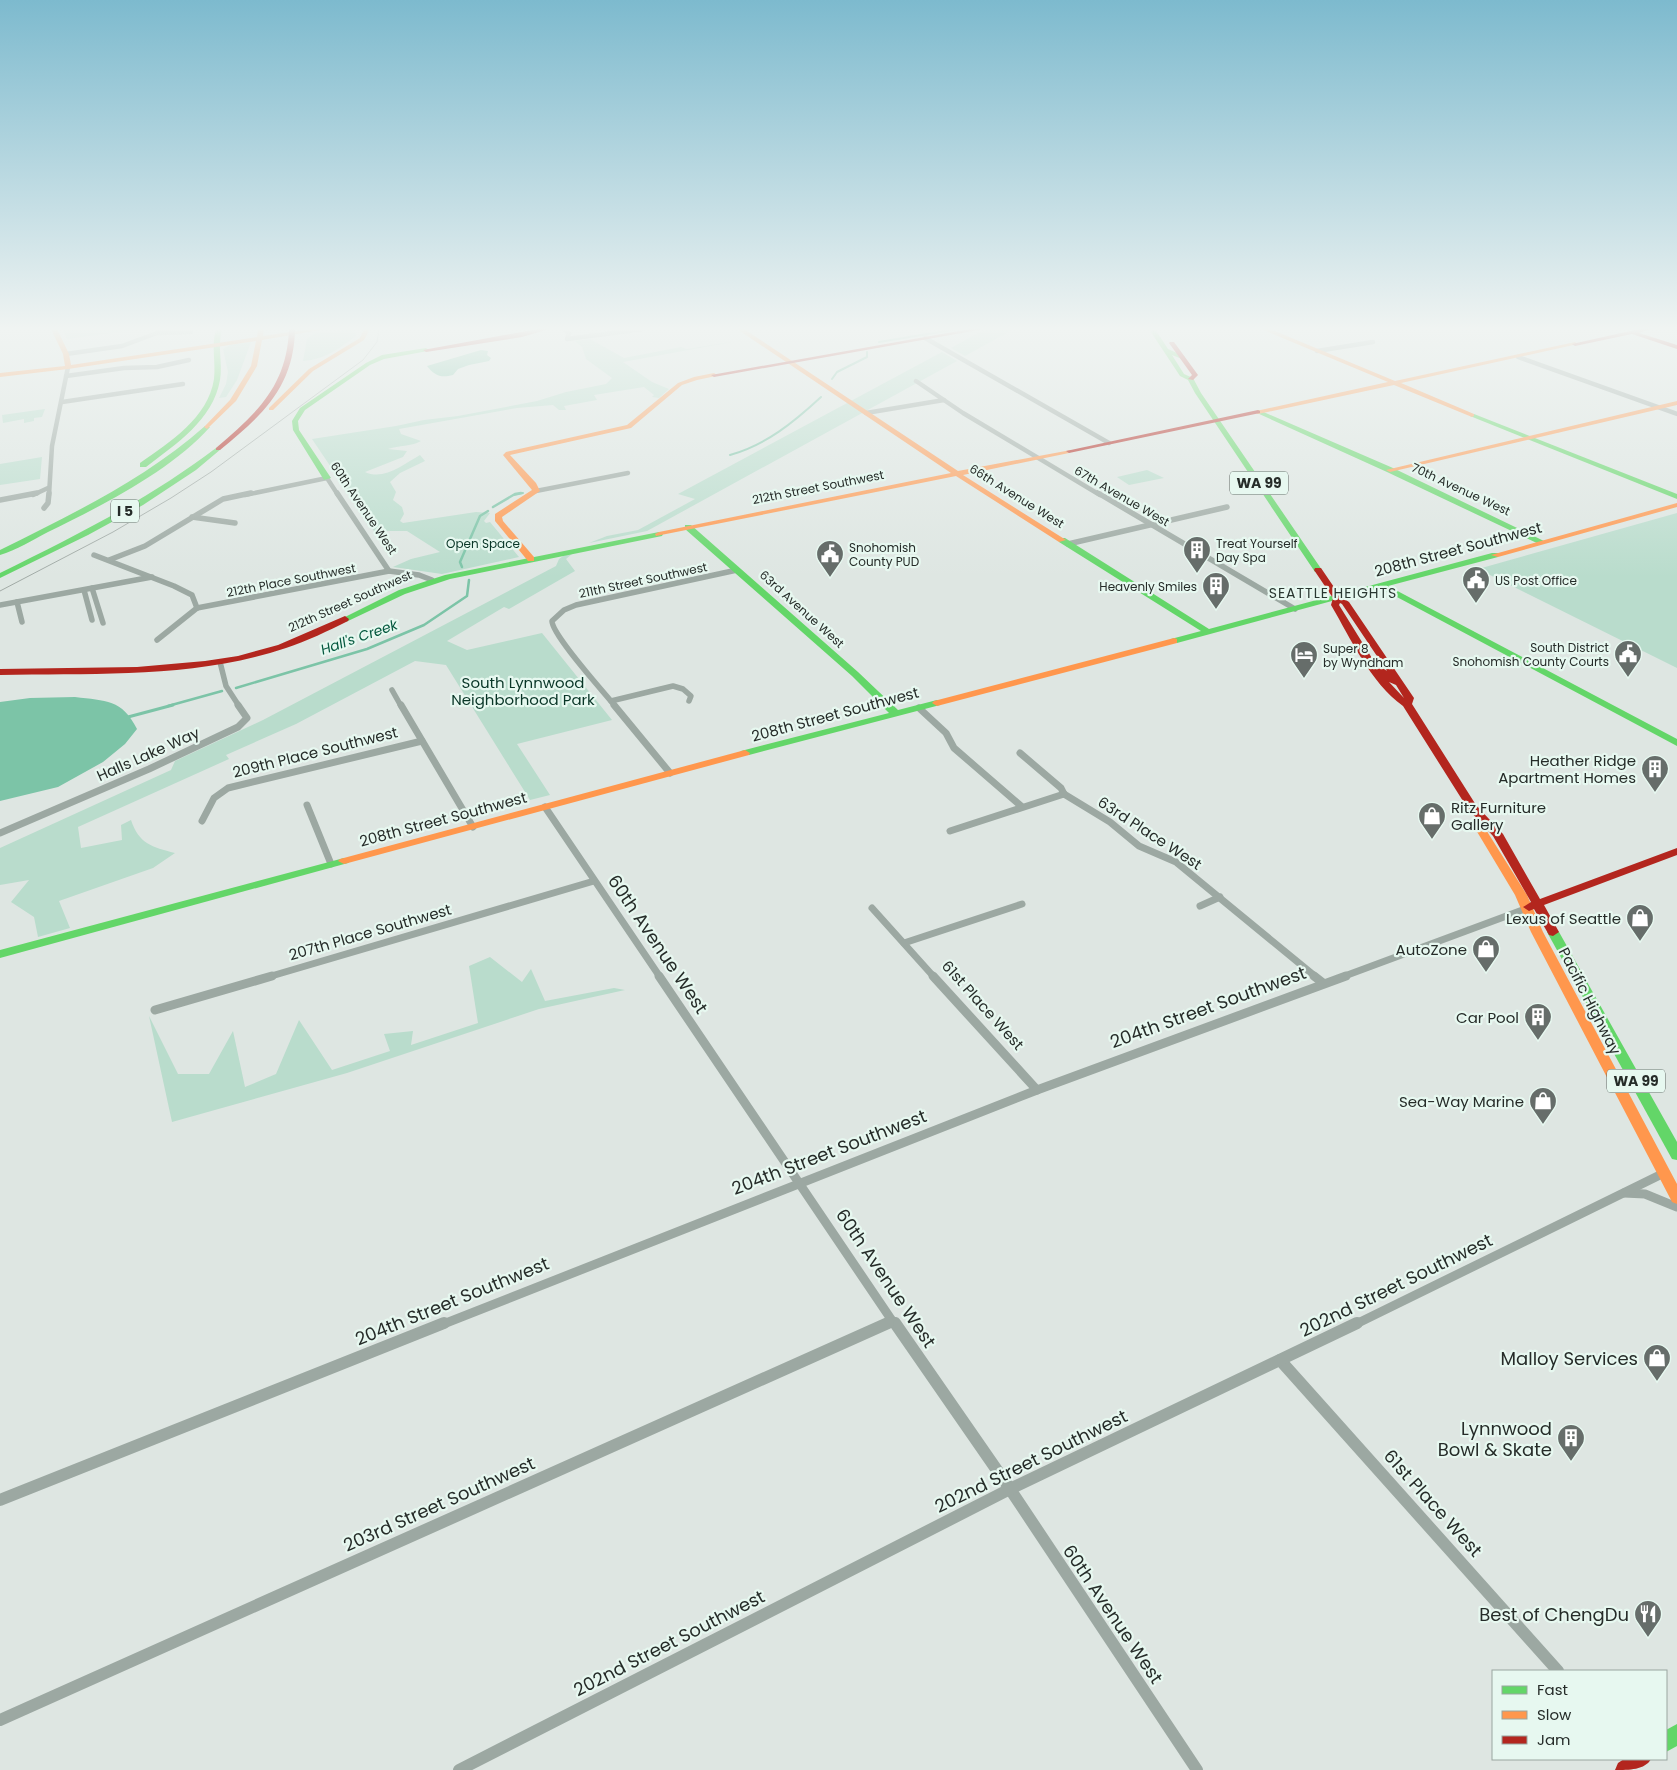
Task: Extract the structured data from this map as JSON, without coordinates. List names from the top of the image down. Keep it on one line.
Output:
{"streets":{"main road":["WA 99","212th Street Southwest","70th Avenue West","66th Avenue West","60th Avenue West","I 5","208th Street Southwest","63rd Avenue West","Pacific Highway","204th Street Southwest"],"street":["67th Avenue West","212th Place Southwest","211th Street Southwest","209th Place Southwest","Halls Lake Way","63rd Place West","207th Place Southwest","61st Place West","202nd Street Southwest","203rd Street Southwest"]},"crossings":[["212th Street Southwest","70th Avenue West"],["212th Street Southwest","66th Avenue West"],["212th Street Southwest","67th Avenue West"],["212th Street Southwest","60th Avenue West"],["212th Street Southwest","63rd Avenue West"],["212th Street Southwest","Halls Lake Way"],["212th Street Southwest","Pacific Highway"],["70th Avenue West","208th Street Southwest"],["66th Avenue West","208th Street Southwest"],["67th Avenue West","208th Street Southwest"],["60th Avenue West","208th Street Southwest"],["60th Avenue West","212th Place Southwest"],["60th Avenue West","207th Place Southwest"],["60th Avenue West","204th Street Southwest"],["60th Avenue West","202nd Street Southwest"],["60th Avenue West","203rd Street Southwest"],["208th Street Southwest","63rd Avenue West"],["208th Street Southwest","Pacific Highway"],["211th Street Southwest","63rd Avenue West"],["63rd Place West","204th Street Southwest"],["Pacific Highway","204th Street Southwest"],["Pacific Highway","202nd Street Southwest"],["61st Place West","204th Street Southwest"],["61st Place West","202nd Street Southwest"]],"districts":["SEATTLE HEIGHTS"],"water":["Hall's Creek"],"parks":["Open Space","South Lynnwood Neighborhood Park"],"places":{"building":["Treat Yourself Day Spa","Heavenly Smiles","Heather Ridge Apartment Homes","Car Pool","Lynnwood Bowl & Skate"],"public building":["Snohomish County PUD","US Post Office","South District Snohomish County Courts"],"hotel":["Super 8 by Wyndham"],"shop":["Ritz Furniture Gallery","Lexus of Seattle","AutoZone","Sea-Way Marine","Malloy Services"],"restaurant":["Best of ChengDu"]},"legend":["Fast","Slow","Jam"]}
